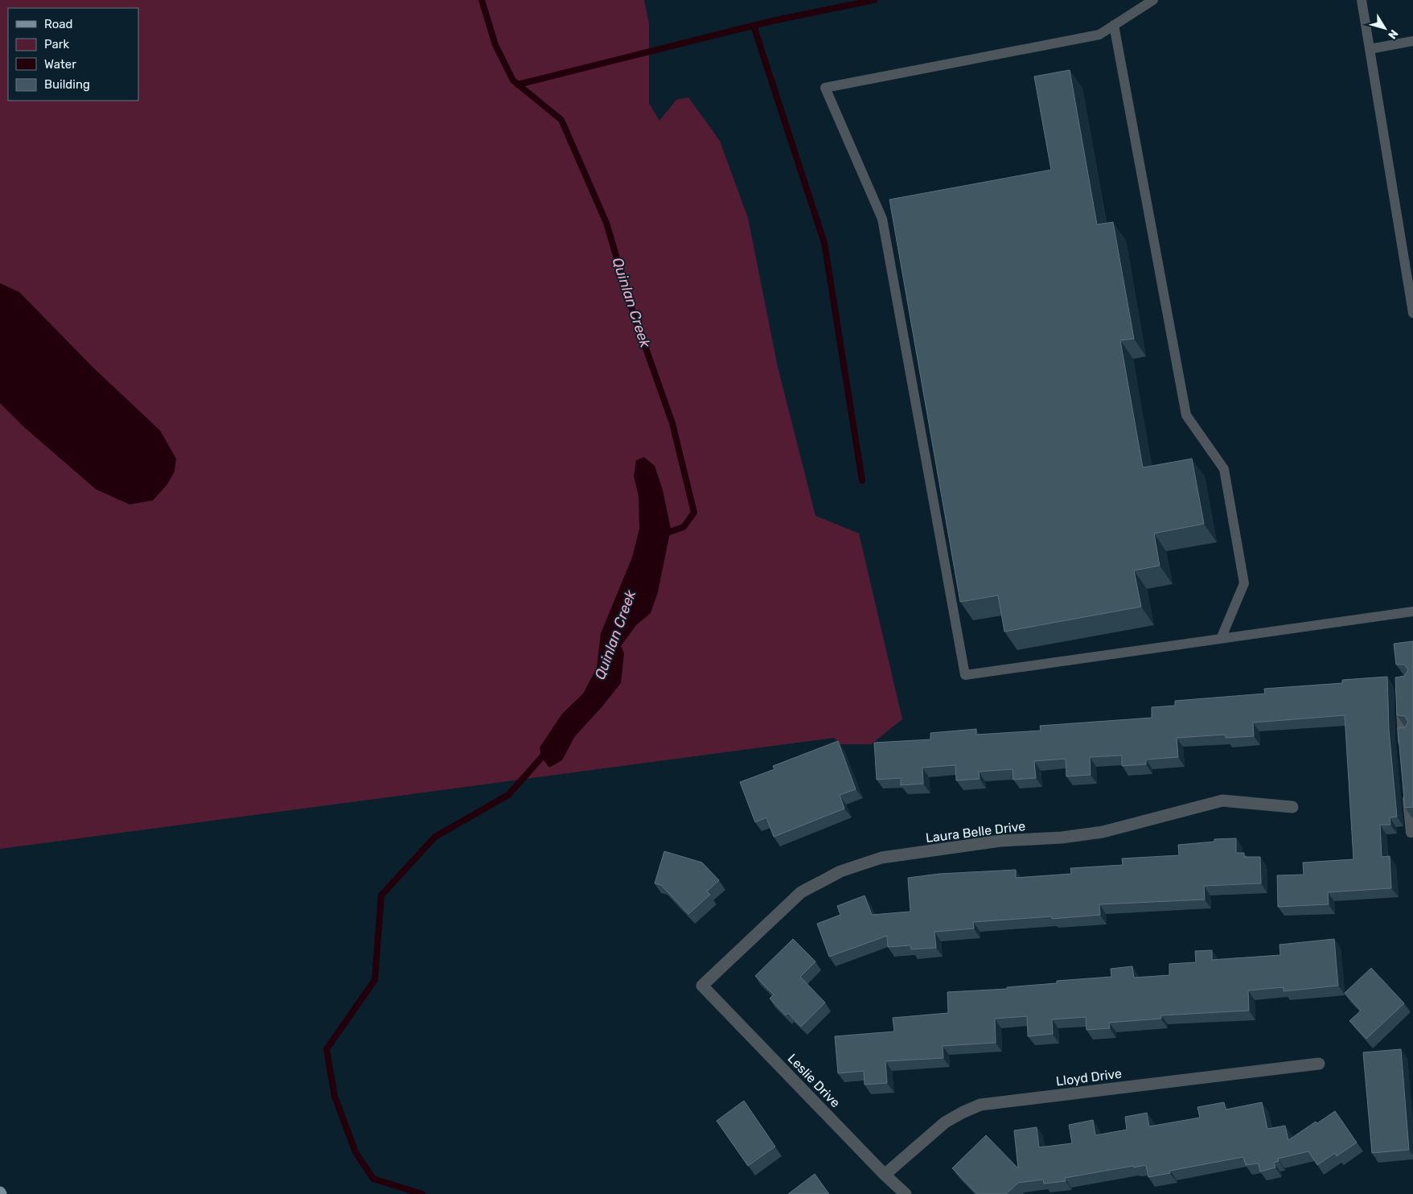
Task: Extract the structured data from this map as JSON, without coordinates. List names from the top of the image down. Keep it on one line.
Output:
{"streets":{"street":["Laura Belle Drive","Lloyd Drive","Leslie Drive"]},"crossings":[["Laura Belle Drive","Leslie Drive"],["Lloyd Drive","Leslie Drive"]],"water":["Quinlan Creek"],"legend":["Road","Park","Water","Building"],"north":"bottom right"}
